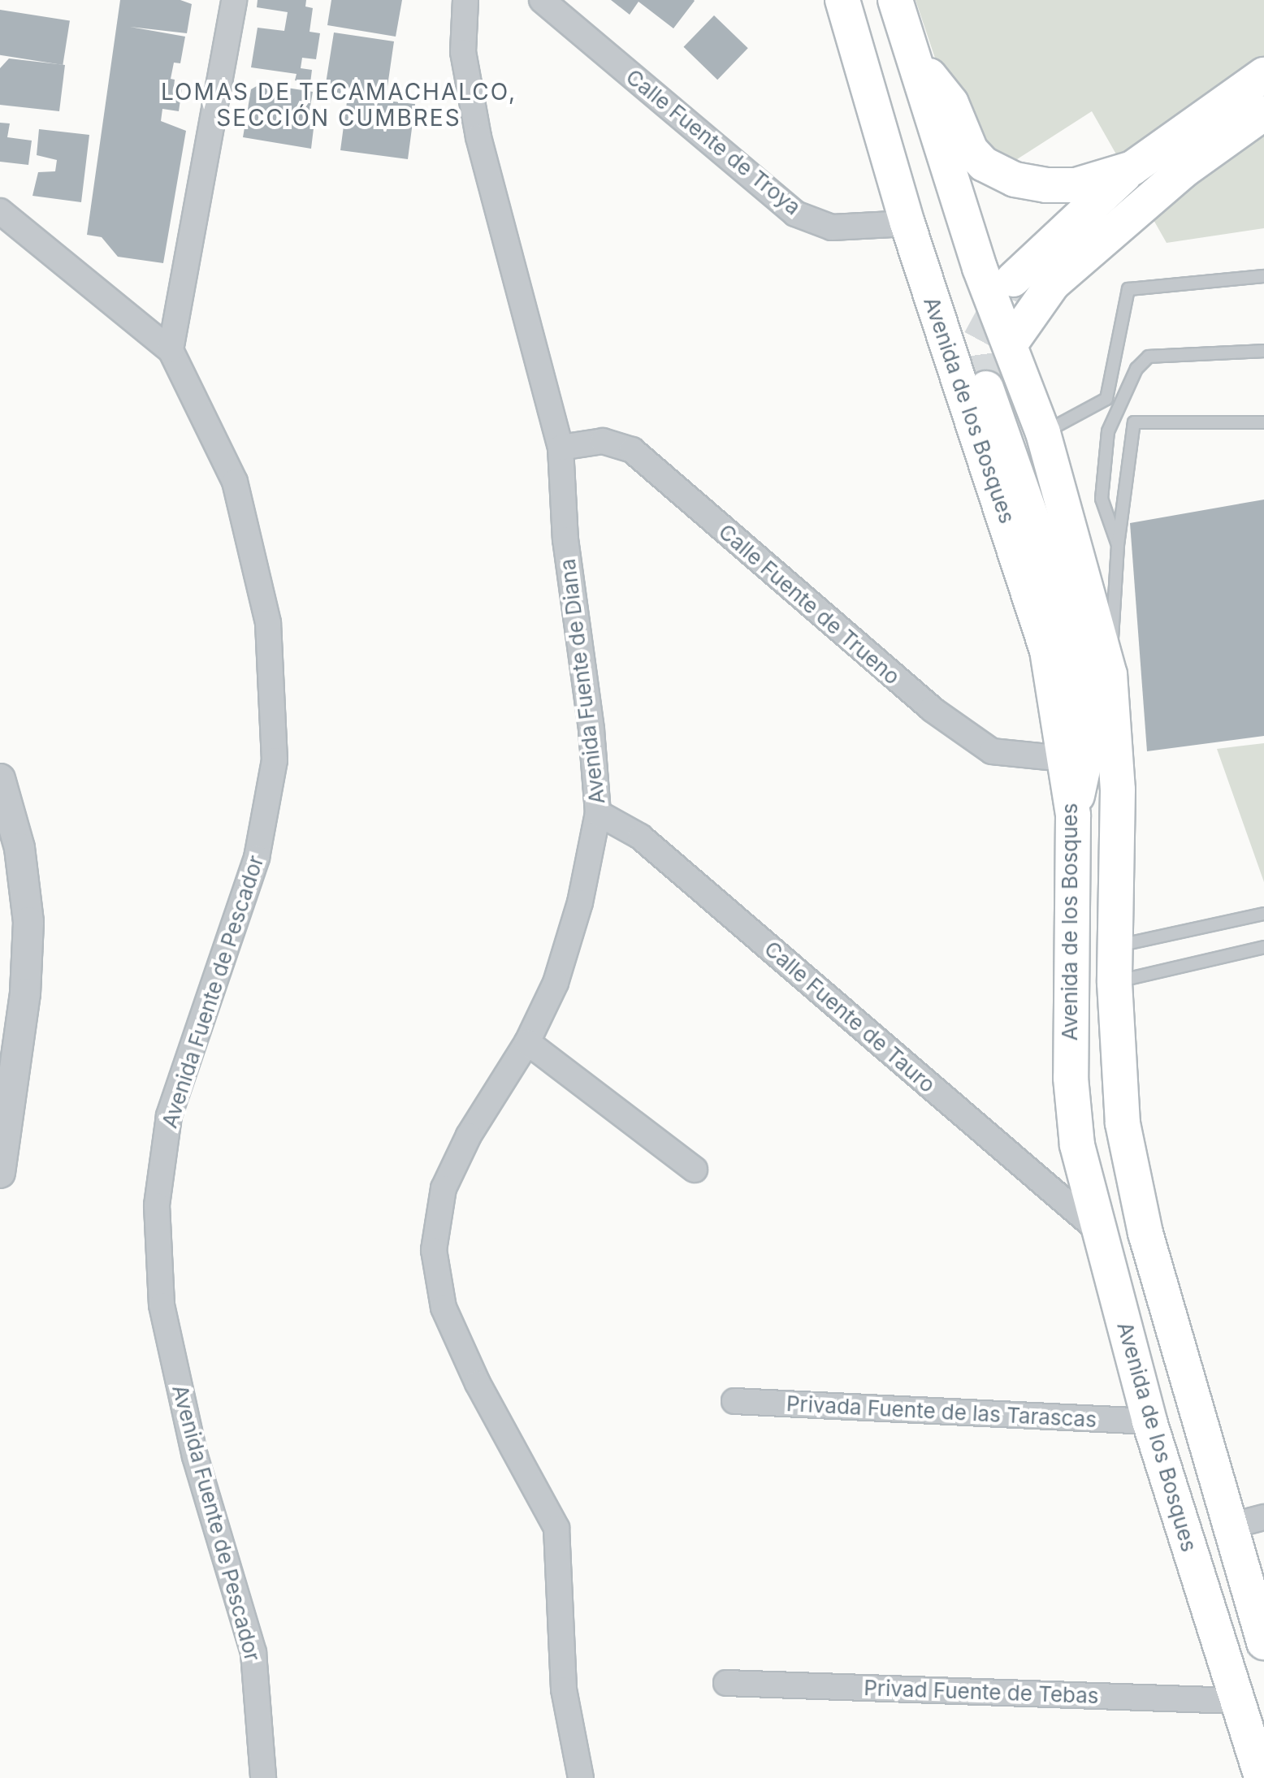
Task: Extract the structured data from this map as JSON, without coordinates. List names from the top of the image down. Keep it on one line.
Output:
{"streets":{"main road":["Avenida de los Bosques"],"street":["Calle Fuente de Troya","Calle Fuente de Trueno","Avenida Fuente de Diana","Avenida Fuente de Pescador","Calle Fuente de Tauro","Privada Fuente de las Tarascas","Privad Fuente de Tebas"]},"crossings":[["Calle Fuente de Troya","Avenida de los Bosques"],["Avenida de los Bosques","Calle Fuente de Trueno"],["Avenida de los Bosques","Calle Fuente de Tauro"],["Avenida de los Bosques","Privada Fuente de las Tarascas"],["Avenida de los Bosques","Privad Fuente de Tebas"],["Calle Fuente de Trueno","Avenida Fuente de Diana"],["Avenida Fuente de Diana","Calle Fuente de Tauro"]],"districts":["LOMAS DE TECAMACHALCO, SECCIÓN CUMBRES"]}
